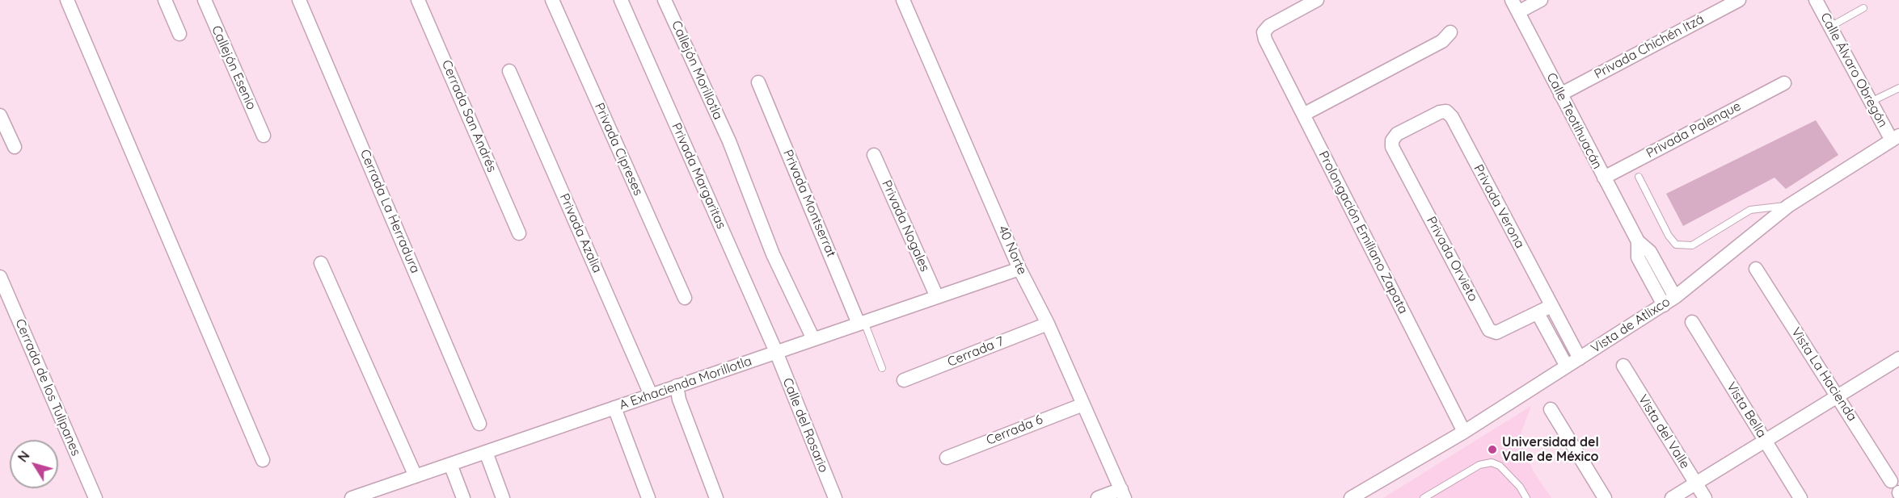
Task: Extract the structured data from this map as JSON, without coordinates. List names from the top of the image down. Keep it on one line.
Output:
{"streets":{"street":["Privada Chichén Itzá","Callejón Esenio","Callejón Morillotla","Calle Álvaro Obregón","Cerrada San Andrés","Calle Teotihuacán","Privada Palenque","Privada Cipreses","Privada Margaritas","Privada Montserrat","Privada Verona","Cerrada La Herradura","Privada Nogales","Prolongación Emiliano Zapata","Privada Azalia","40 Norte","Privada Orvieto","Vista de Atlixco","Cerrada 7","Vista La Hacienda","A Exhacienda Morillotla","Cerrada de los Tulipanes","Vista Bella","Calle del Rosario","Cerrada 6","Vista del Valle"]},"crossings":[["Privada Chichén Itzá","Calle Teotihuacán"],["Callejón Morillotla","A Exhacienda Morillotla"],["Calle Álvaro Obregón","Vista de Atlixco"],["Calle Teotihuacán","Privada Palenque"],["Calle Teotihuacán","Vista de Atlixco"],["Privada Margaritas","A Exhacienda Morillotla"],["Privada Margaritas","Calle del Rosario"],["Privada Montserrat","A Exhacienda Morillotla"],["Privada Verona","Privada Orvieto"],["Privada Verona","Vista de Atlixco"],["Privada Nogales","A Exhacienda Morillotla"],["Prolongación Emiliano Zapata","Vista de Atlixco"],["Privada Azalia","A Exhacienda Morillotla"],["40 Norte","Cerrada 7"],["40 Norte","A Exhacienda Morillotla"],["40 Norte","Cerrada 6"],["A Exhacienda Morillotla","Calle del Rosario"]],"places":["Universidad del Valle de México"],"north":"top left"}
